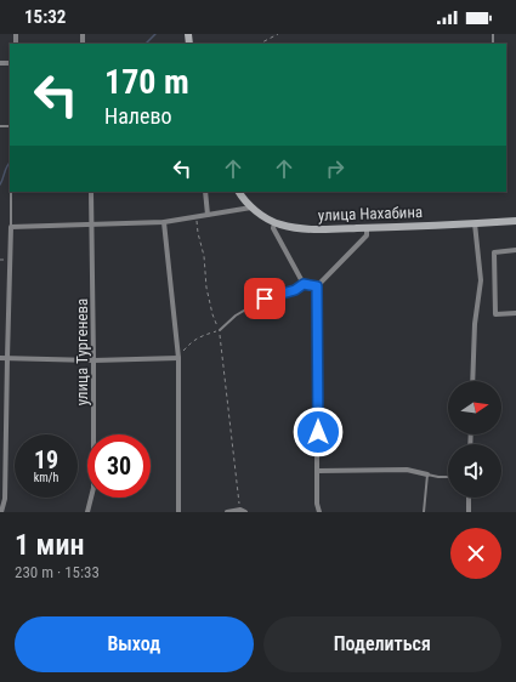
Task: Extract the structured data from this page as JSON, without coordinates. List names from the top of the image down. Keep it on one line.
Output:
{"streets":{"main road":["улица Нахабина"],"street":["улица Тургенева"]},"north":"right","page":{"status":"15:32","turn":["170 m","Налево"],"speed":"19 km/h","limit":"30","heading":["1 мин","230 m · 15:33"],"buttons":["Выход","Поделиться"]}}
